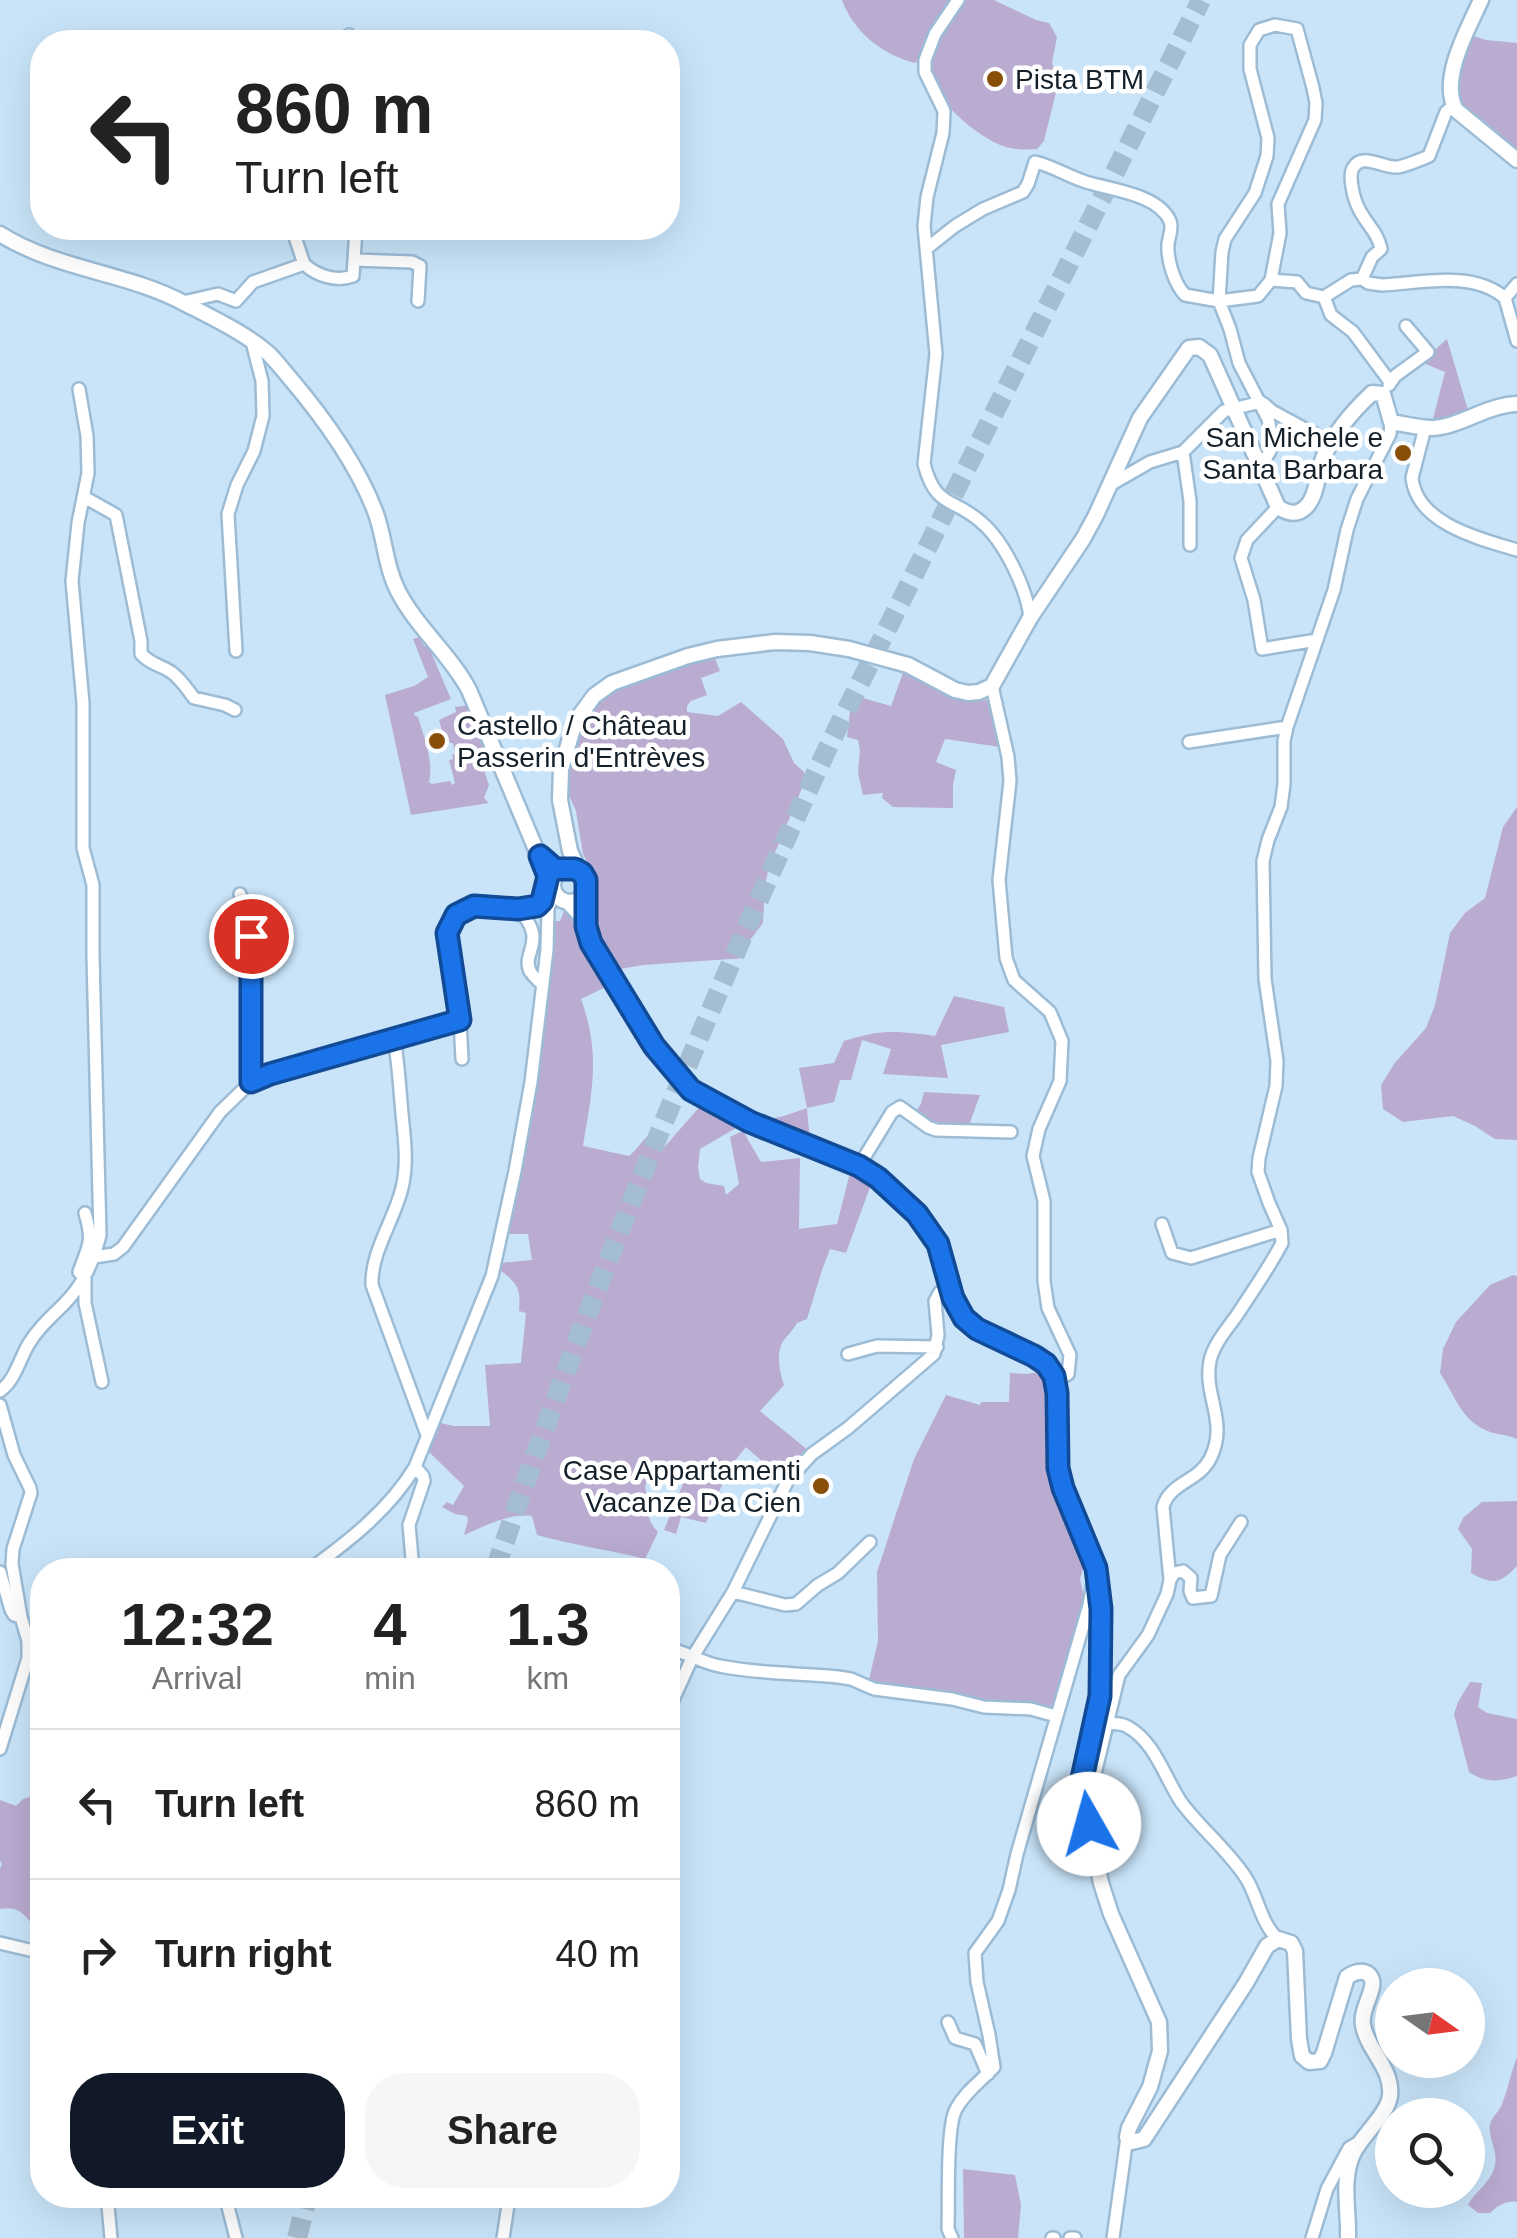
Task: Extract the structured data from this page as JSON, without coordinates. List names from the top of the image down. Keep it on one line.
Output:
{"places":["Pista BTM","San Michele e Santa Barbara","Castello / Château Passerin d'Entrèves","Case Appartamenti Vacanze Da Cien"],"north":"right","page":{"turn":["860 m","Turn left"],"eta":["12:32","Arrival","4","min","1.3","km"],"list":[{"name":"Turn left","value":"860 m"},{"name":"Turn right","value":"40 m"}],"buttons":["Exit","Share"]}}
